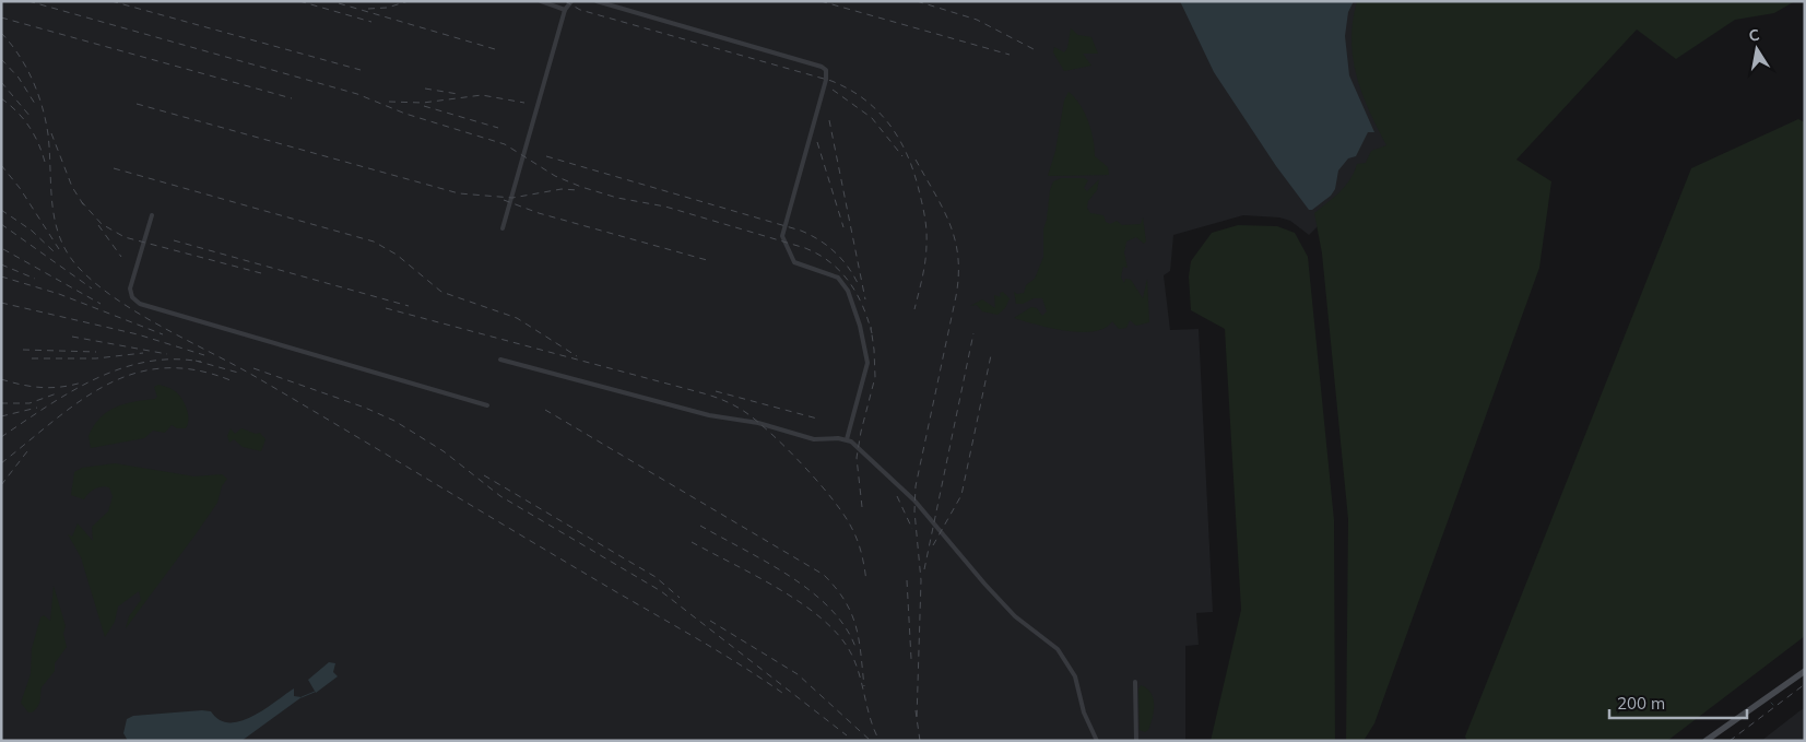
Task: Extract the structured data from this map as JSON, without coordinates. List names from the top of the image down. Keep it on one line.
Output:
{"scale_bar":"200 m","north":"top"}
